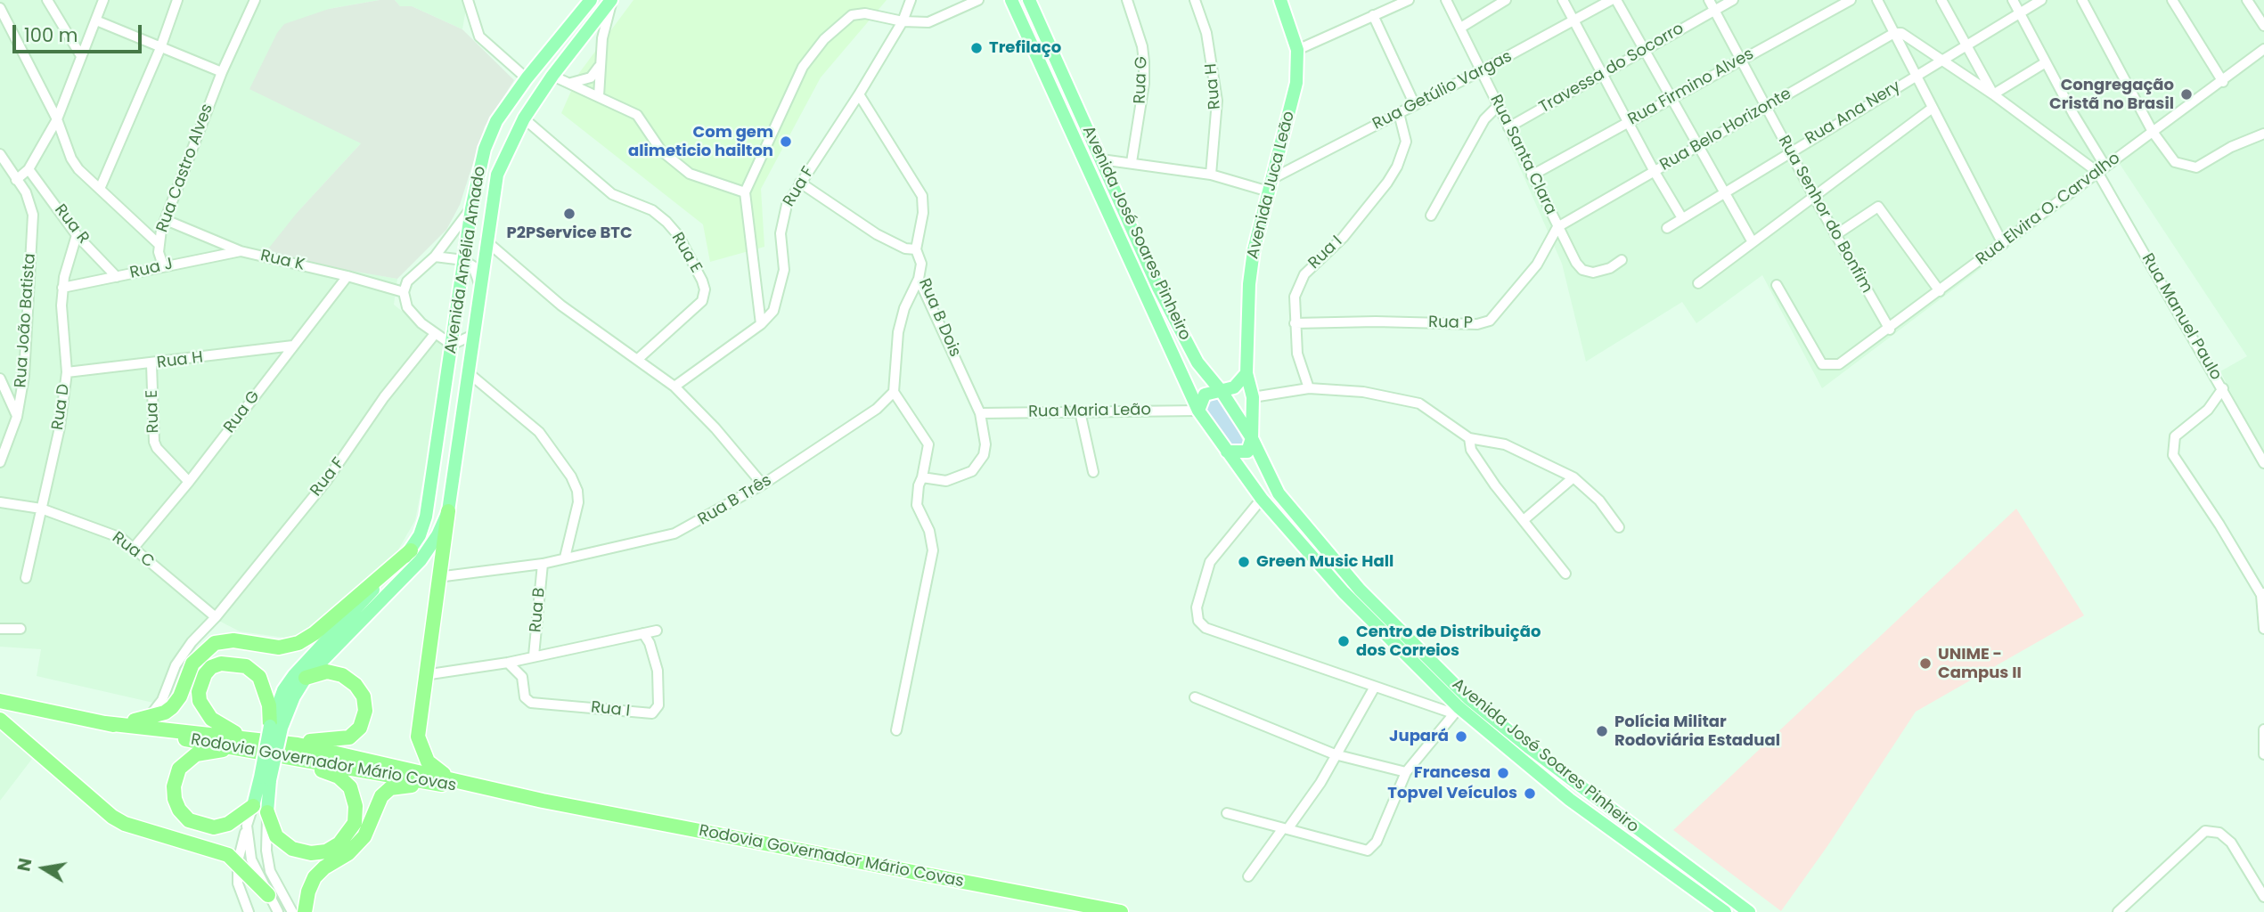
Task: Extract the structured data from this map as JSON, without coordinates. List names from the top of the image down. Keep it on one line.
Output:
{"streets":{"highway":["Rodovia Governador Mário Covas"],"main road":["Avenida Juca Leão","Avenida José Soares Pinheiro","Avenida Amélia Amado"],"street":["Travessa do Socorro","Rua G","Rua H","Rua Firmino Alves","Rua Getúlio Vargas","Rua Ana Nery","Rua Belo Horizonte","Rua Santa Clara","Rua Castro Alves","Rua F","Rua Elvira O. Carvalho","Rua Senhor do Bonfim","Rua R","Rua E","Rua I","Rua K","Rua J","Rua Manuel Paulo","Rua B Dois","Rua João Batista","Rua P","Rua D","Rua Maria Leão","Rua B Três","Rua C","Rua B"]},"crossings":[["Travessa do Socorro","Rua Santa Clara"],["Travessa do Socorro","Rua Senhor do Bonfim"],["Rua G","Rua H"],["Rua G","Rua E"],["Rua G","Rua K"],["Rua G","Rua C"],["Rua H","Rua E"],["Rua H","Rua D"],["Rua Firmino Alves","Rua Santa Clara"],["Rua Firmino Alves","Rua Senhor do Bonfim"],["Rua Getúlio Vargas","Rua Santa Clara"],["Rua Getúlio Vargas","Avenida Juca Leão"],["Rua Getúlio Vargas","Rua I"],["Rua Ana Nery","Rua Senhor do Bonfim"],["Rua Ana Nery","Rua Manuel Paulo"],["Rua Belo Horizonte","Rua Santa Clara"],["Rua Belo Horizonte","Rua Senhor do Bonfim"],["Rua Belo Horizonte","Rua P"],["Rua Santa Clara","Rua P"],["Rua Castro Alves","Rua K"],["Rua Castro Alves","Rua J"],["Avenida Juca Leão","Avenida José Soares Pinheiro"],["Rua F","Rua B Dois"],["Rua F","Rua C"],["Rua Elvira O. Carvalho","Rua Senhor do Bonfim"],["Rua Elvira O. Carvalho","Rua Manuel Paulo"],["Rua R","Rua J"],["Rua R","Rua D"],["Avenida José Soares Pinheiro","Rua Maria Leão"],["Rua E","Avenida Amélia Amado"],["Rua I","Rua P"],["Rua K","Rua J"],["Rua J","Rua D"],["Rua B Dois","Rua Maria Leão"],["Rua D","Rua C"],["Rua B Três","Rua B"]],"places":["Trefilaço","Congregação Cristã no Brasil","Com gem alimeticio hailton","P2PService BTC","Green Music Hall","Centro de Distribuição dos Correios","UNIME - Campus II","Polícia Militar Rodoviária Estadual","Jupará","Francesa","Topvel Veículos"],"scale_bar":"100 m","north":"left"}
